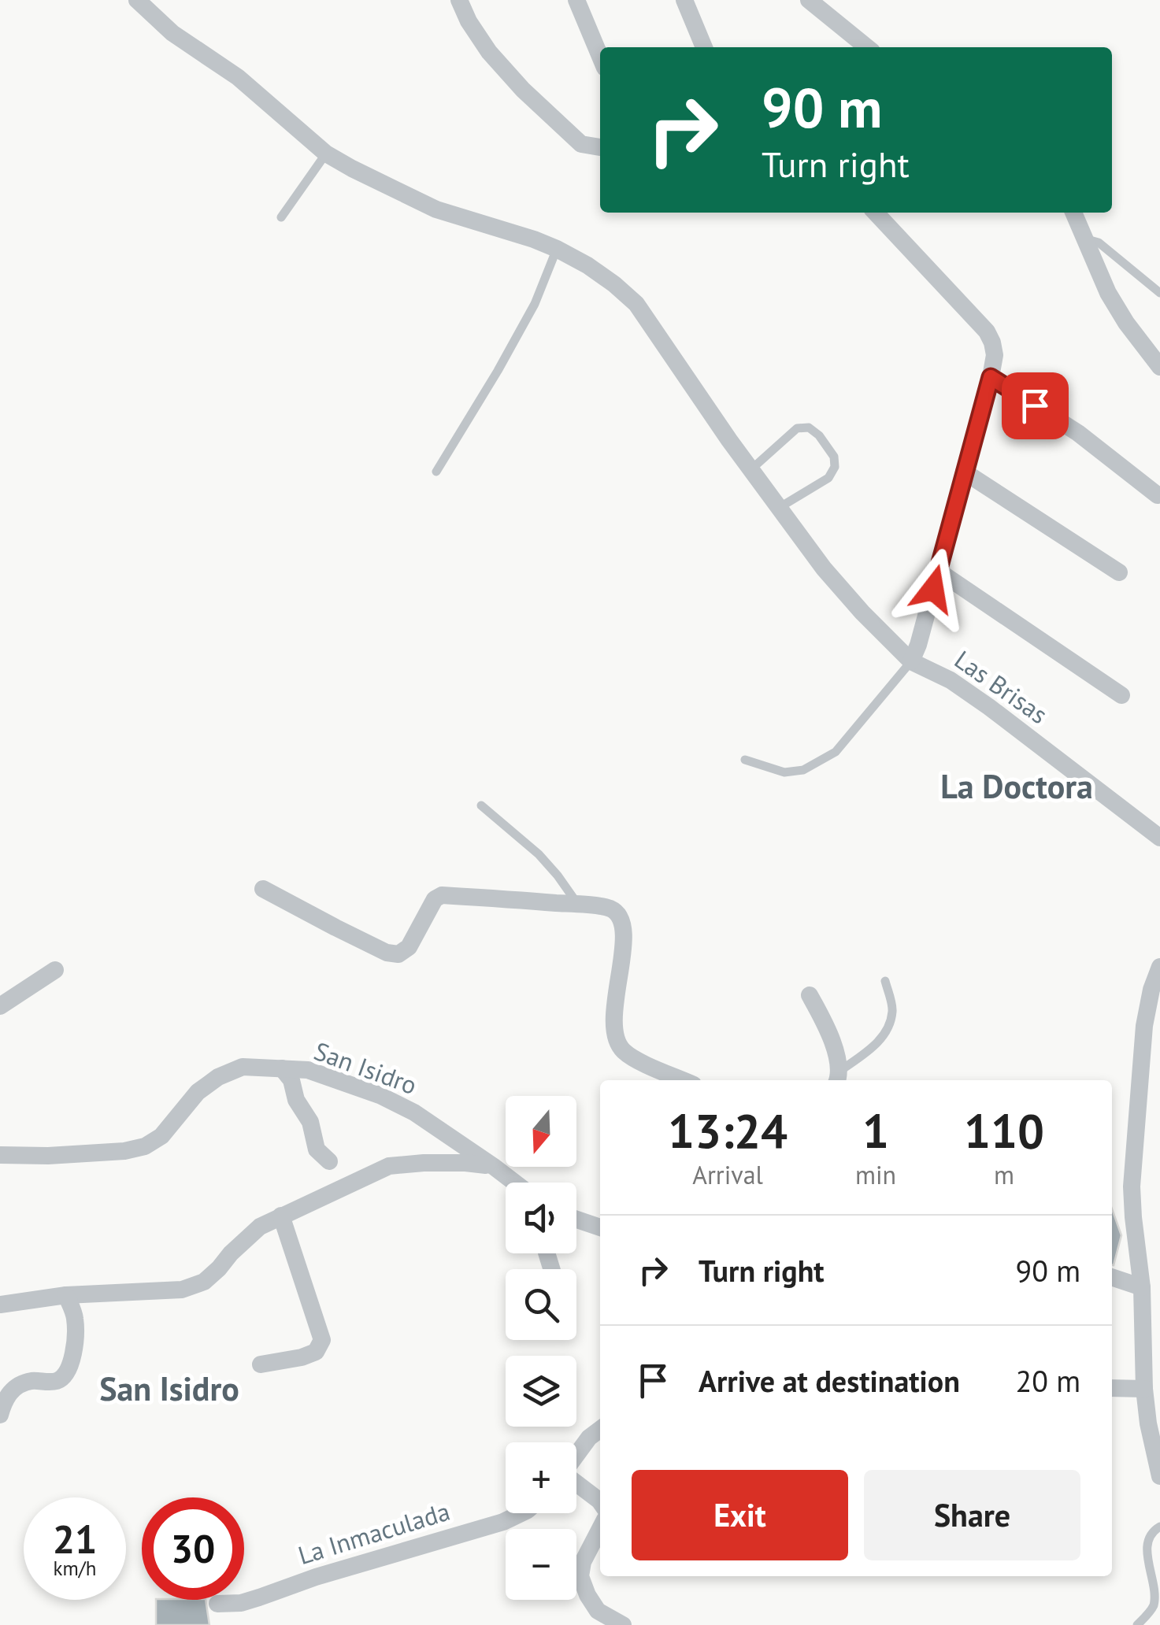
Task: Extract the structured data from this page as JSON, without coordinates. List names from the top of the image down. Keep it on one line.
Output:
{"streets":{"street":["Las Brisas","San Isidro","La Inmaculada"]},"districts":["La Doctora","San Isidro"],"north":"bottom","page":{"turn":["90 m","Turn right"],"eta":["13:24","Arrival","1","min","110","m"],"map_buttons":["+","−"],"list":[{"name":"Turn right","value":"90 m"},{"name":"Arrive at destination","value":"20 m"}],"buttons":["Exit","Share"],"speed":"21 km/h","limit":"30"}}
